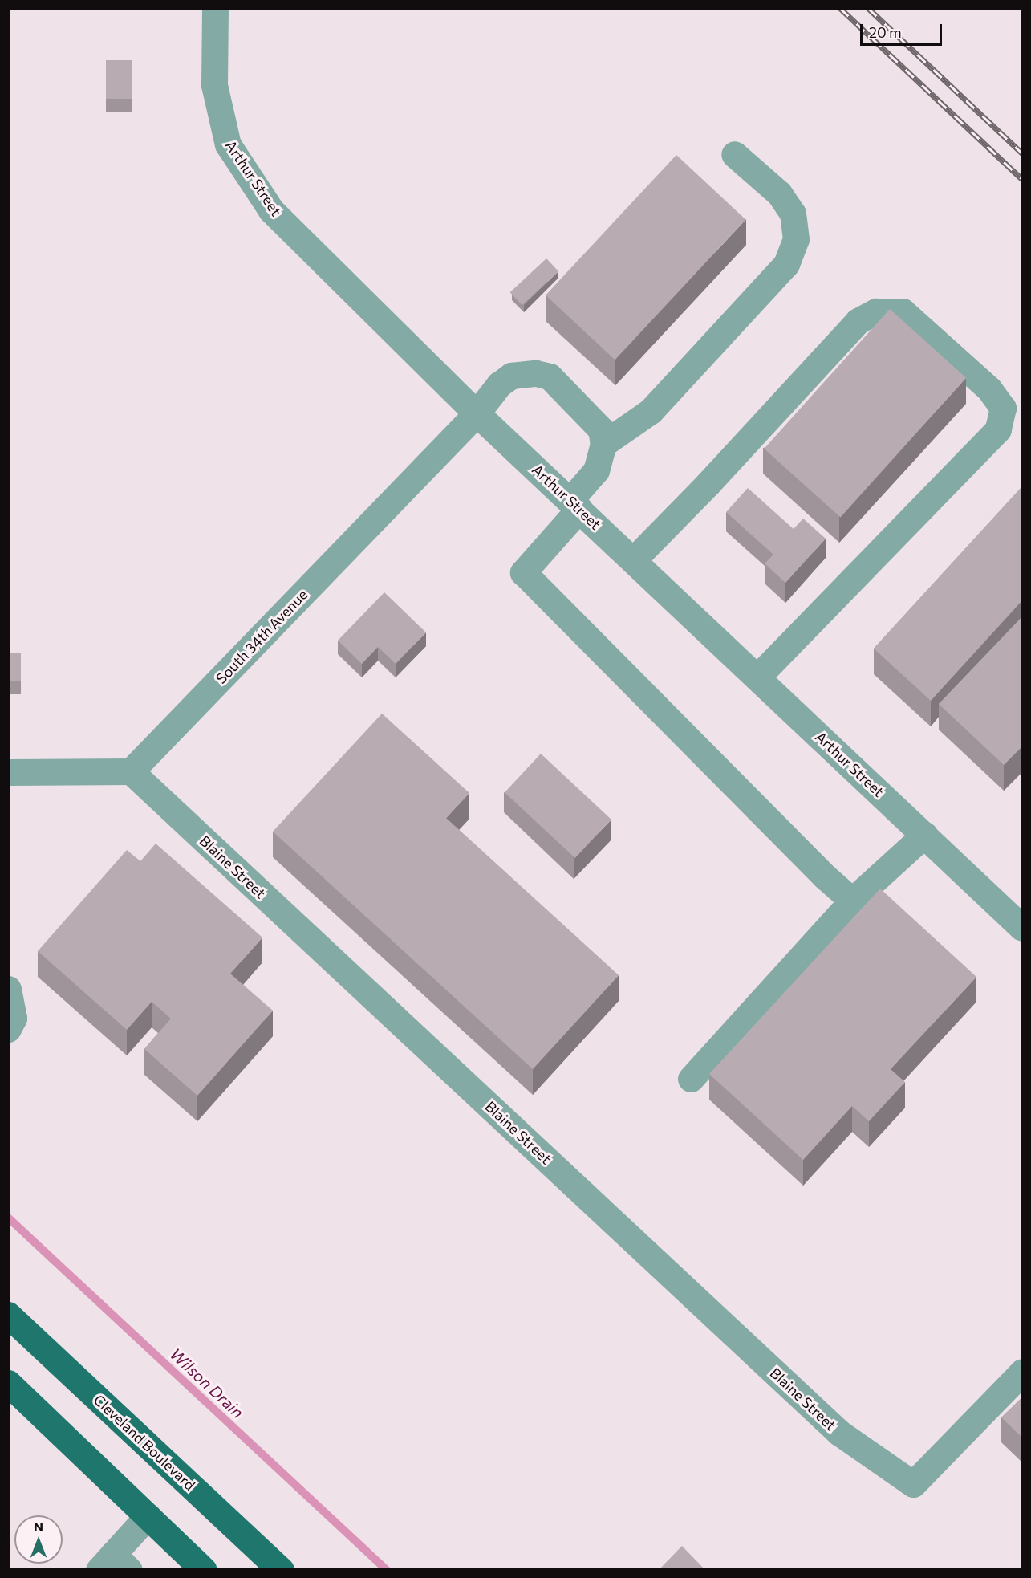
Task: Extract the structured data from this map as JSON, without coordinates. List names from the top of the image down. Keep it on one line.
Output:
{"streets":{"main road":["Cleveland Boulevard"],"street":["Arthur Street","South 34th Avenue","Blaine Street"]},"crossings":[["Arthur Street","South 34th Avenue"],["South 34th Avenue","Blaine Street"]],"water":["Wilson Drain"],"scale_bar":"20 m","north":"top"}
